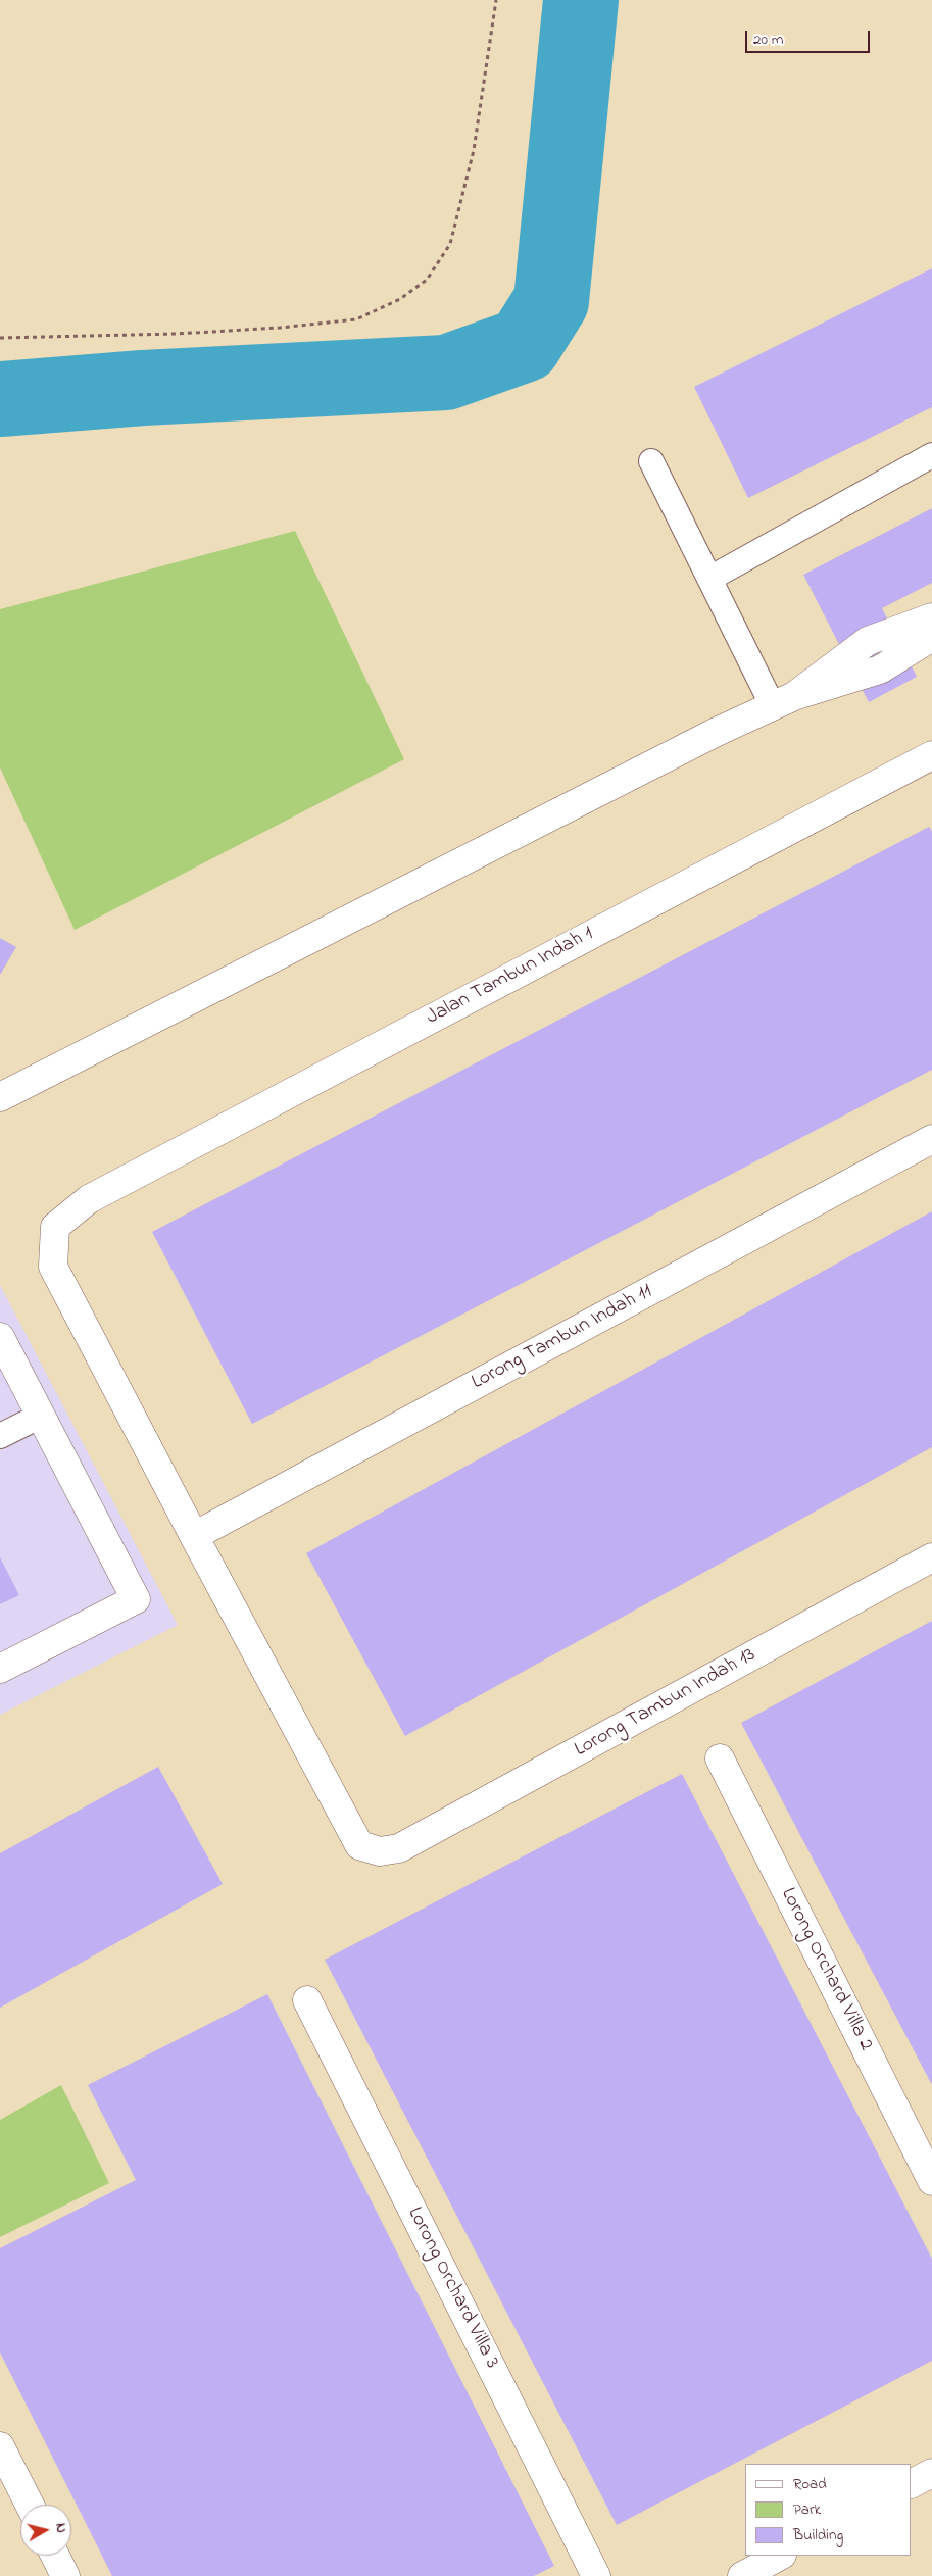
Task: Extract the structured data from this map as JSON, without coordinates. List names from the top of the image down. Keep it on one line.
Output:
{"streets":{"street":["Jalan Tambun Indah 1","Lorong Tambun Indah 11","Lorong Tambun Indah 13","Lorong Orchard Villa 2","Lorong Orchard Villa 3"]},"crossings":[["Jalan Tambun Indah 1","Lorong Tambun Indah 11"],["Jalan Tambun Indah 1","Lorong Tambun Indah 13"]],"legend":["Road","Park","Building"],"scale_bar":"20 m","north":"right"}
